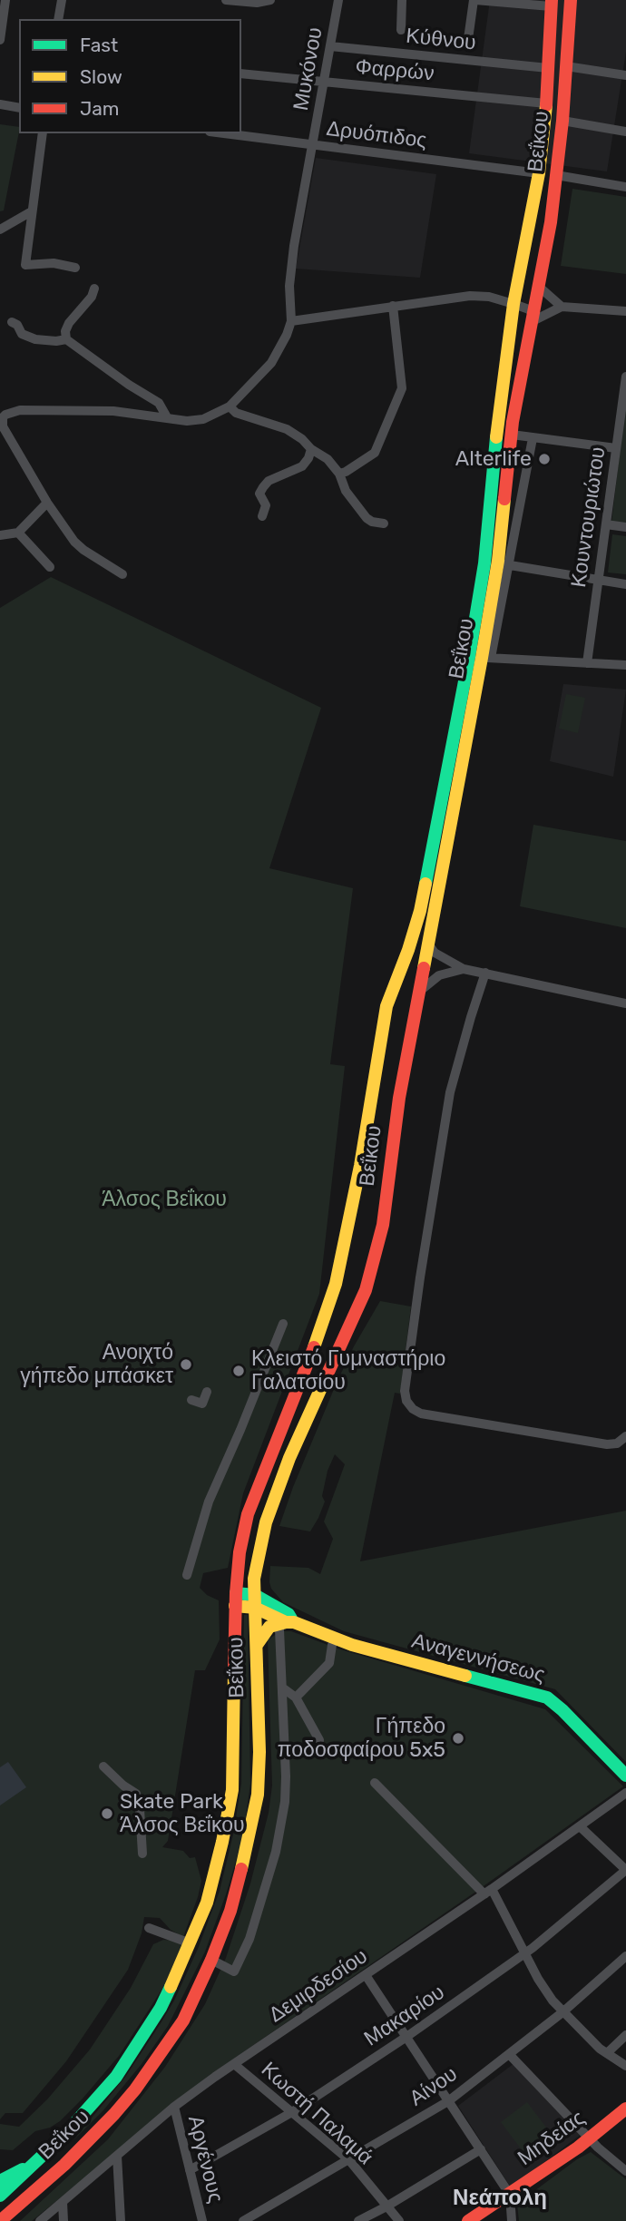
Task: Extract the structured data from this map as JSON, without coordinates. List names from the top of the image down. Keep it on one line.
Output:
{"streets":{"main road":["Βεΐκου","Αναγεννήσεως","Μηδείας"],"street":["Κύθνου","Μυκόνου","Φαρρών","Δρυόπιδος","Κουντουριώτου","Δεμιρδεσίου","Μακαρίου","Αίνου","Κωστή Παλαμά","Αργένους"]},"crossings":[["Κύθνου","Μυκόνου"],["Κύθνου","Βεΐκου"],["Μυκόνου","Φαρρών"],["Μυκόνου","Δρυόπιδος"],["Φαρρών","Βεΐκου"],["Δρυόπιδος","Βεΐκου"],["Βεΐκου","Αναγεννήσεως"],["Δεμιρδεσίου","Κωστή Παλαμά"],["Δεμιρδεσίου","Αργένους"],["Μακαρίου","Κωστή Παλαμά"],["Μακαρίου","Αργένους"],["Αίνου","Κωστή Παλαμά"]],"districts":["Νεάπολη"],"parks":["Άλσος Βεΐκου"],"places":["Alterlife","Ανοιχτό γήπεδο μπάσκετ","Κλειστό Γυμναστήριο Γαλατσίου","Γήπεδο ποδοσφαίρου 5x5","Skate Park Άλσος Βεΐκου"],"legend":["Fast","Slow","Jam"]}
